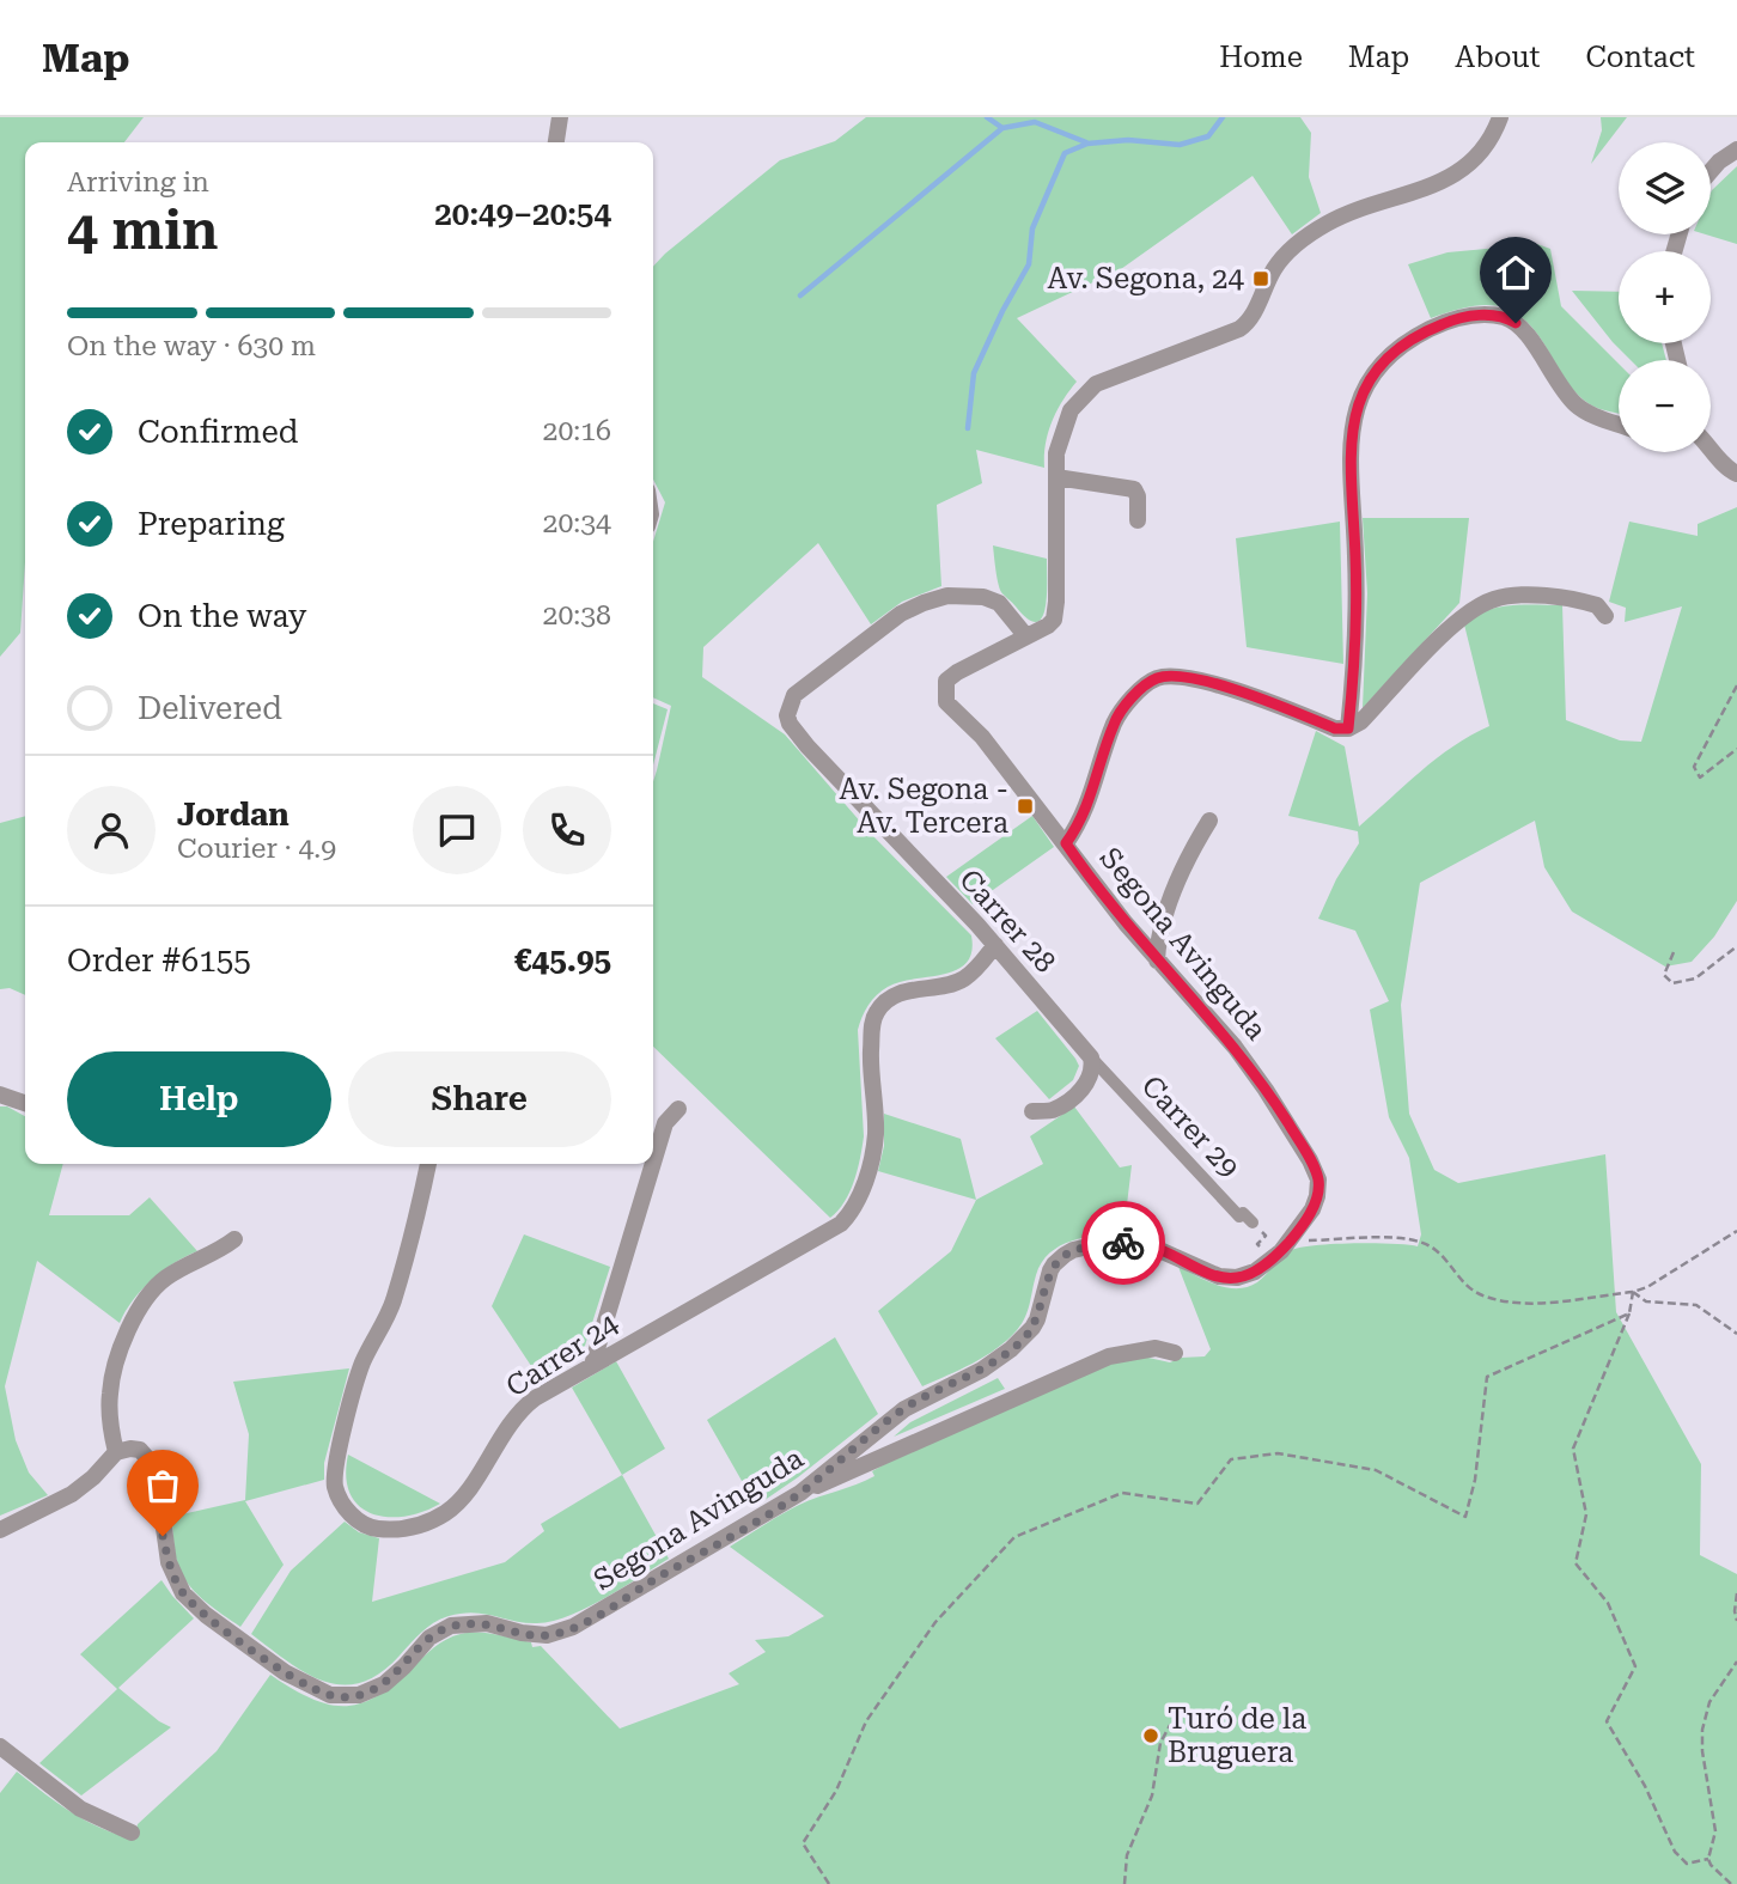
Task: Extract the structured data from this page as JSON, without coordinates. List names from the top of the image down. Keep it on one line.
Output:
{"streets":{"street":["Carrer 28","Segona Avinguda","Carrer 29","Carrer 24"]},"crossings":[["Carrer 28","Segona Avinguda"],["Carrer 28","Carrer 29"],["Carrer 28","Carrer 24"]],"places":{"transit":["Av. Segona, 24","Av. Segona - Av. Tercera"],"other":["Turó de la Bruguera"]},"page":{"header":"Map","nav":["Home","Map","About","Contact"],"map_buttons":["+","−"],"heading":["4 min","Arriving in","20:49–20:54"],"panel":["Jordan","Courier · 4.9","Order #6155","€45.95"],"bar":"On the way · 630 m","list":[["Confirmed","20:16"],["Preparing","20:34"],["On the way","20:38"],"Delivered"],"buttons":["Help","Share"]}}
